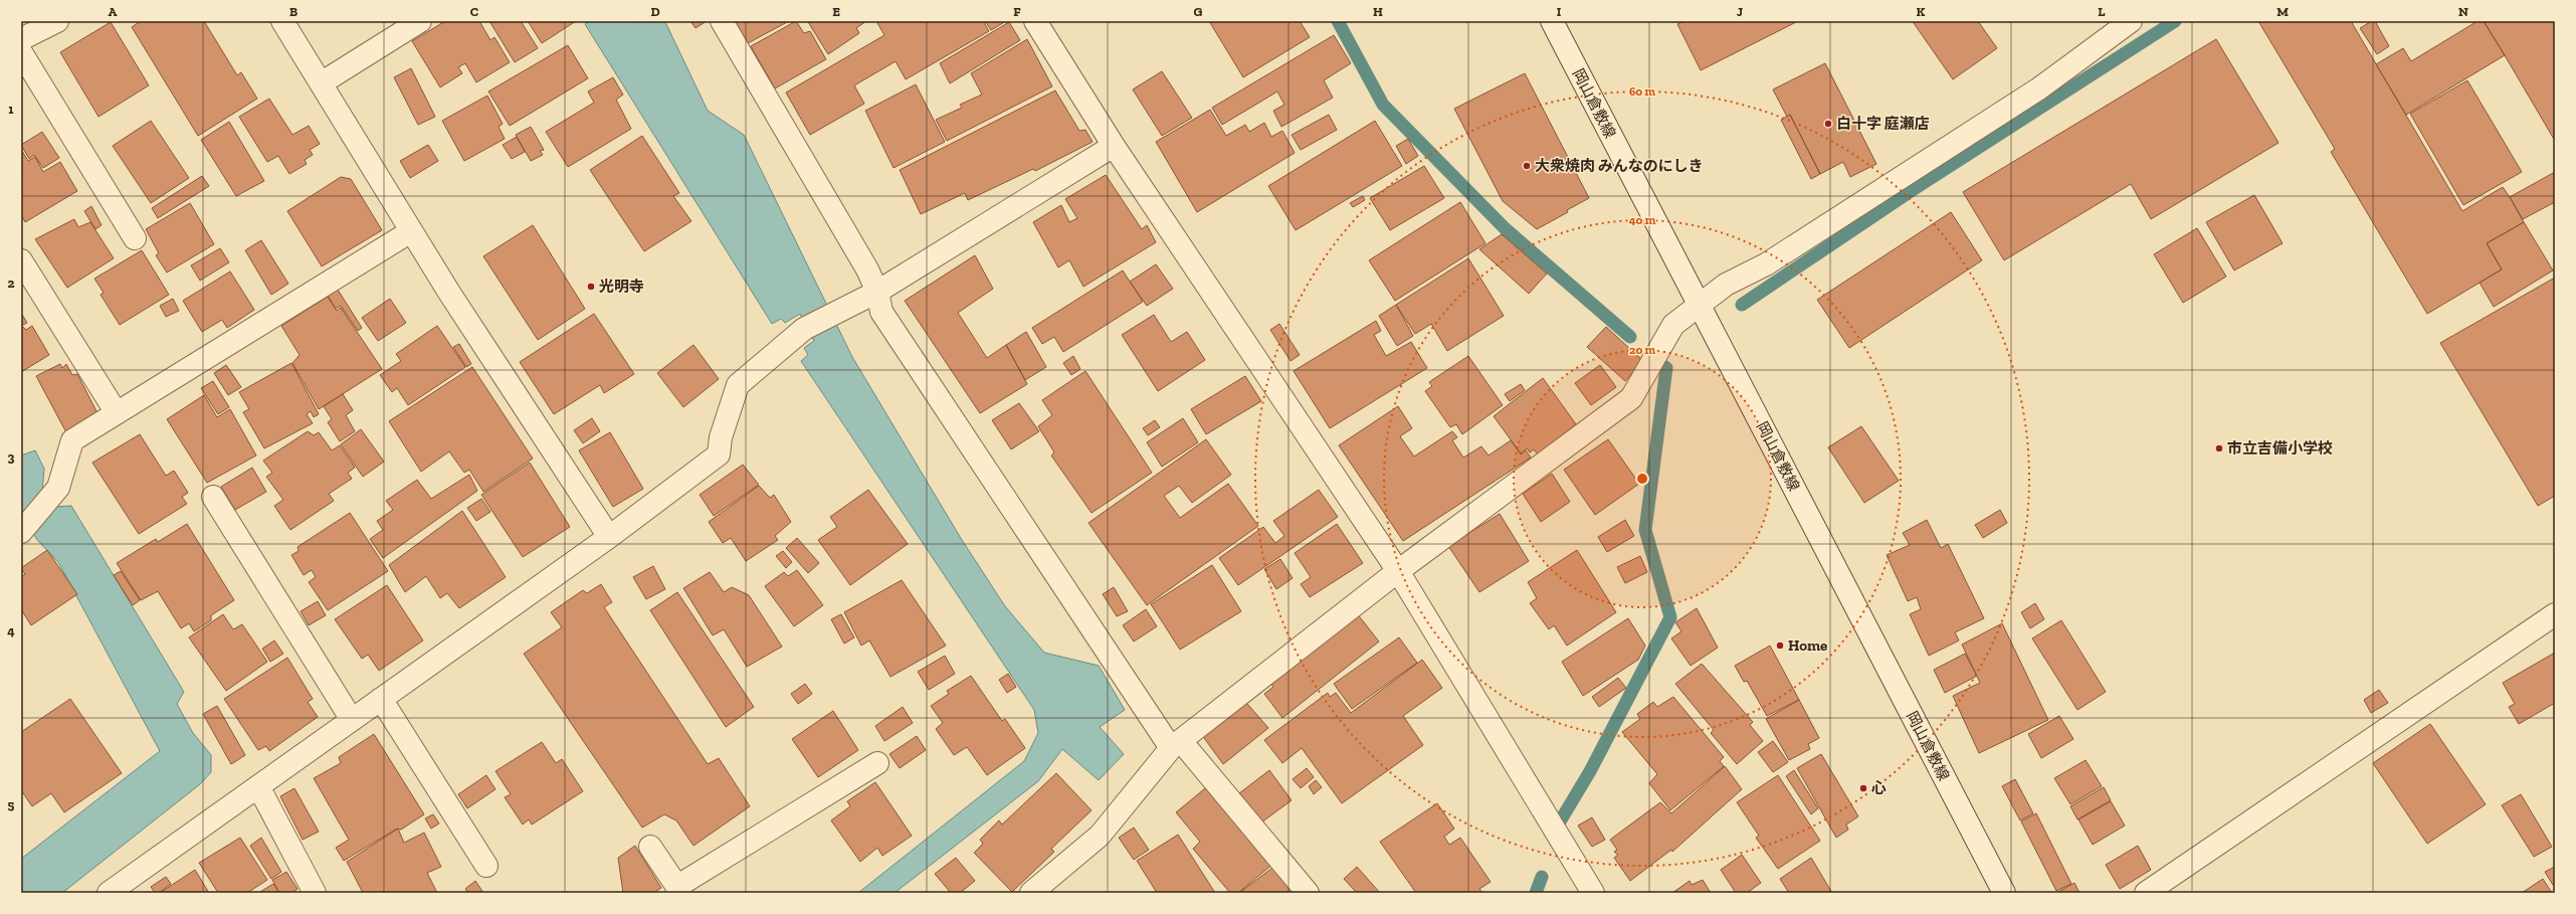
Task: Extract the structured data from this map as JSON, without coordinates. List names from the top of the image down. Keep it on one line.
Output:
{"streets":{"street":["岡山倉敷線"]},"places":["白十字 庭瀬店","大衆焼肉 みんなのにしき","光明寺","市立吉備小学校","Home","心"],"grid":{"columns":["A","B","C","D","E","F","G","H","I","J","K","L","M","N"],"rows":["1","2","3","4","5"]},"rings":["60 m","40 m","20 m"]}
